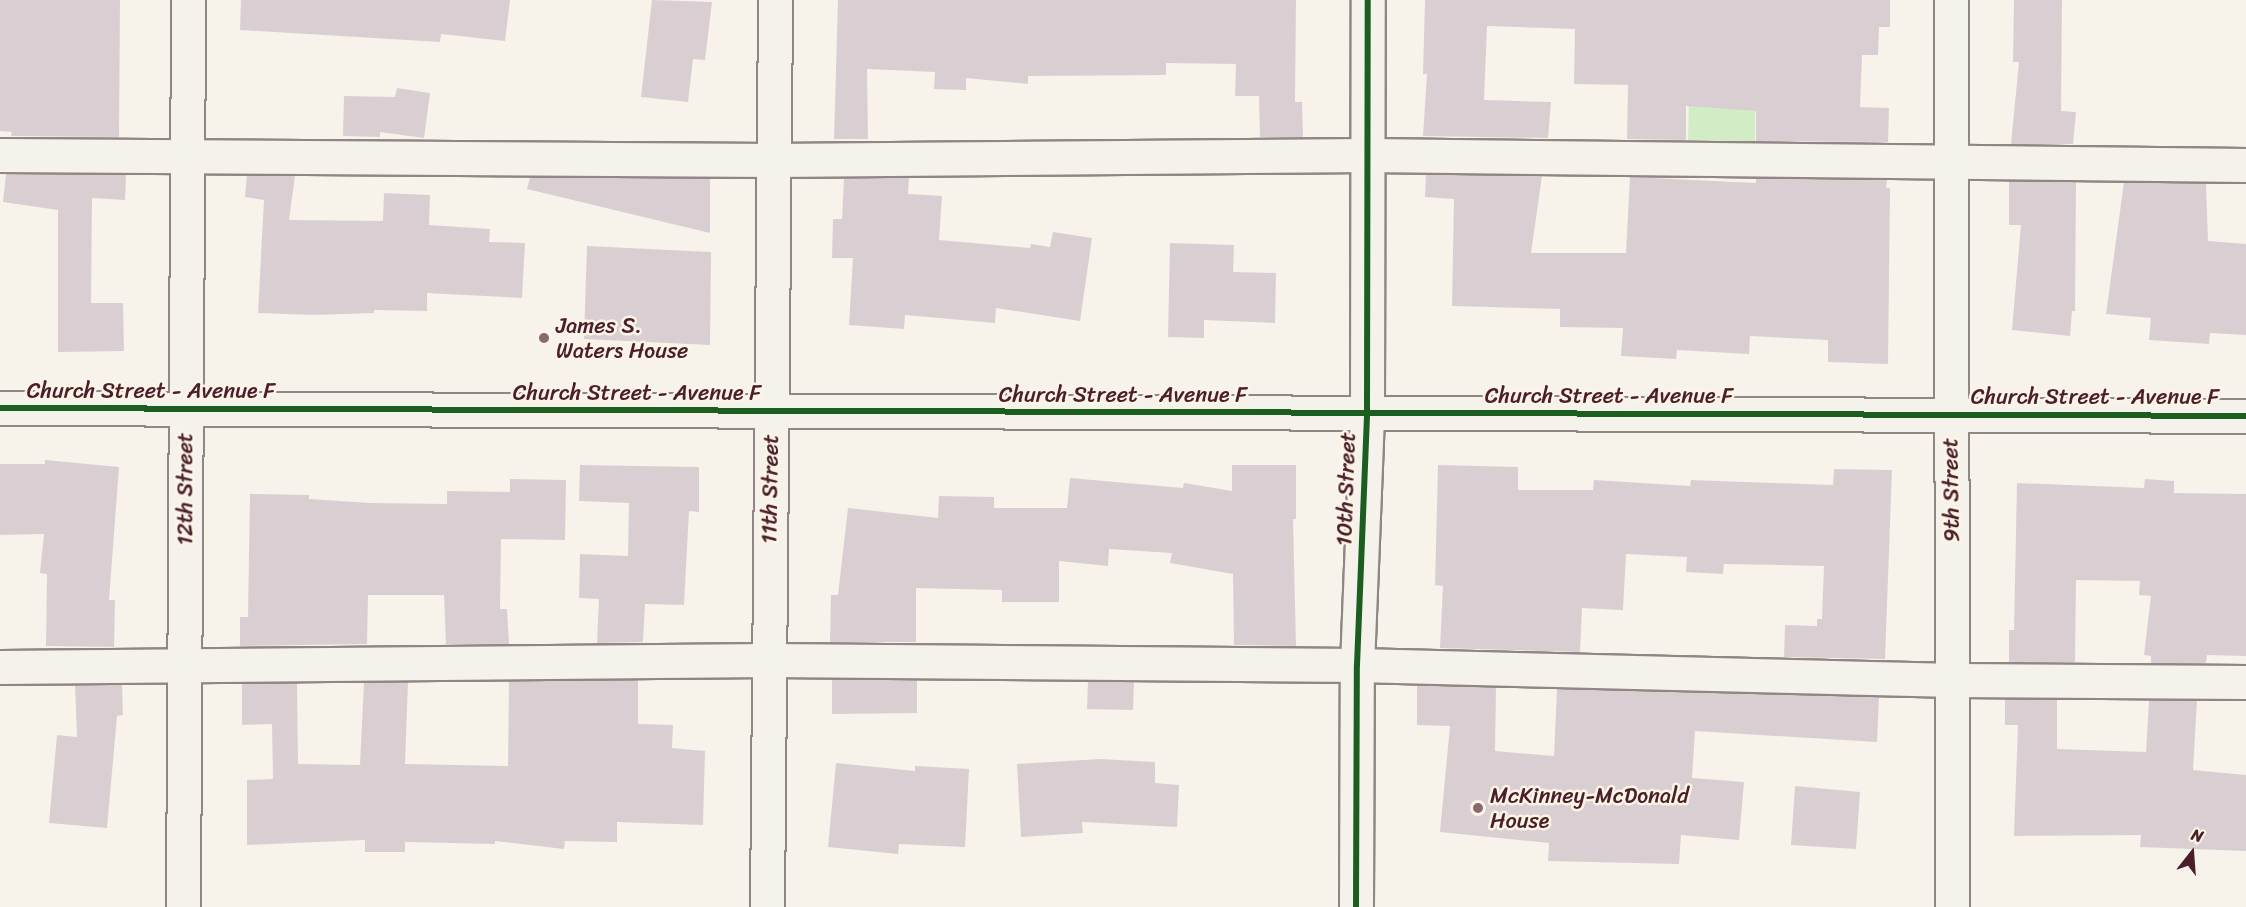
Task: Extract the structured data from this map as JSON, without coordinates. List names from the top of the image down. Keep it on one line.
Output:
{"streets":{"street":["Church Street - Avenue F","12th Street","11th Street","10th Street","9th Street"]},"crossings":[["Church Street - Avenue F","12th Street"],["Church Street - Avenue F","11th Street"],["Church Street - Avenue F","10th Street"],["Church Street - Avenue F","9th Street"]],"places":["James S. Waters House","McKinney-McDonald House"],"north":"top"}
